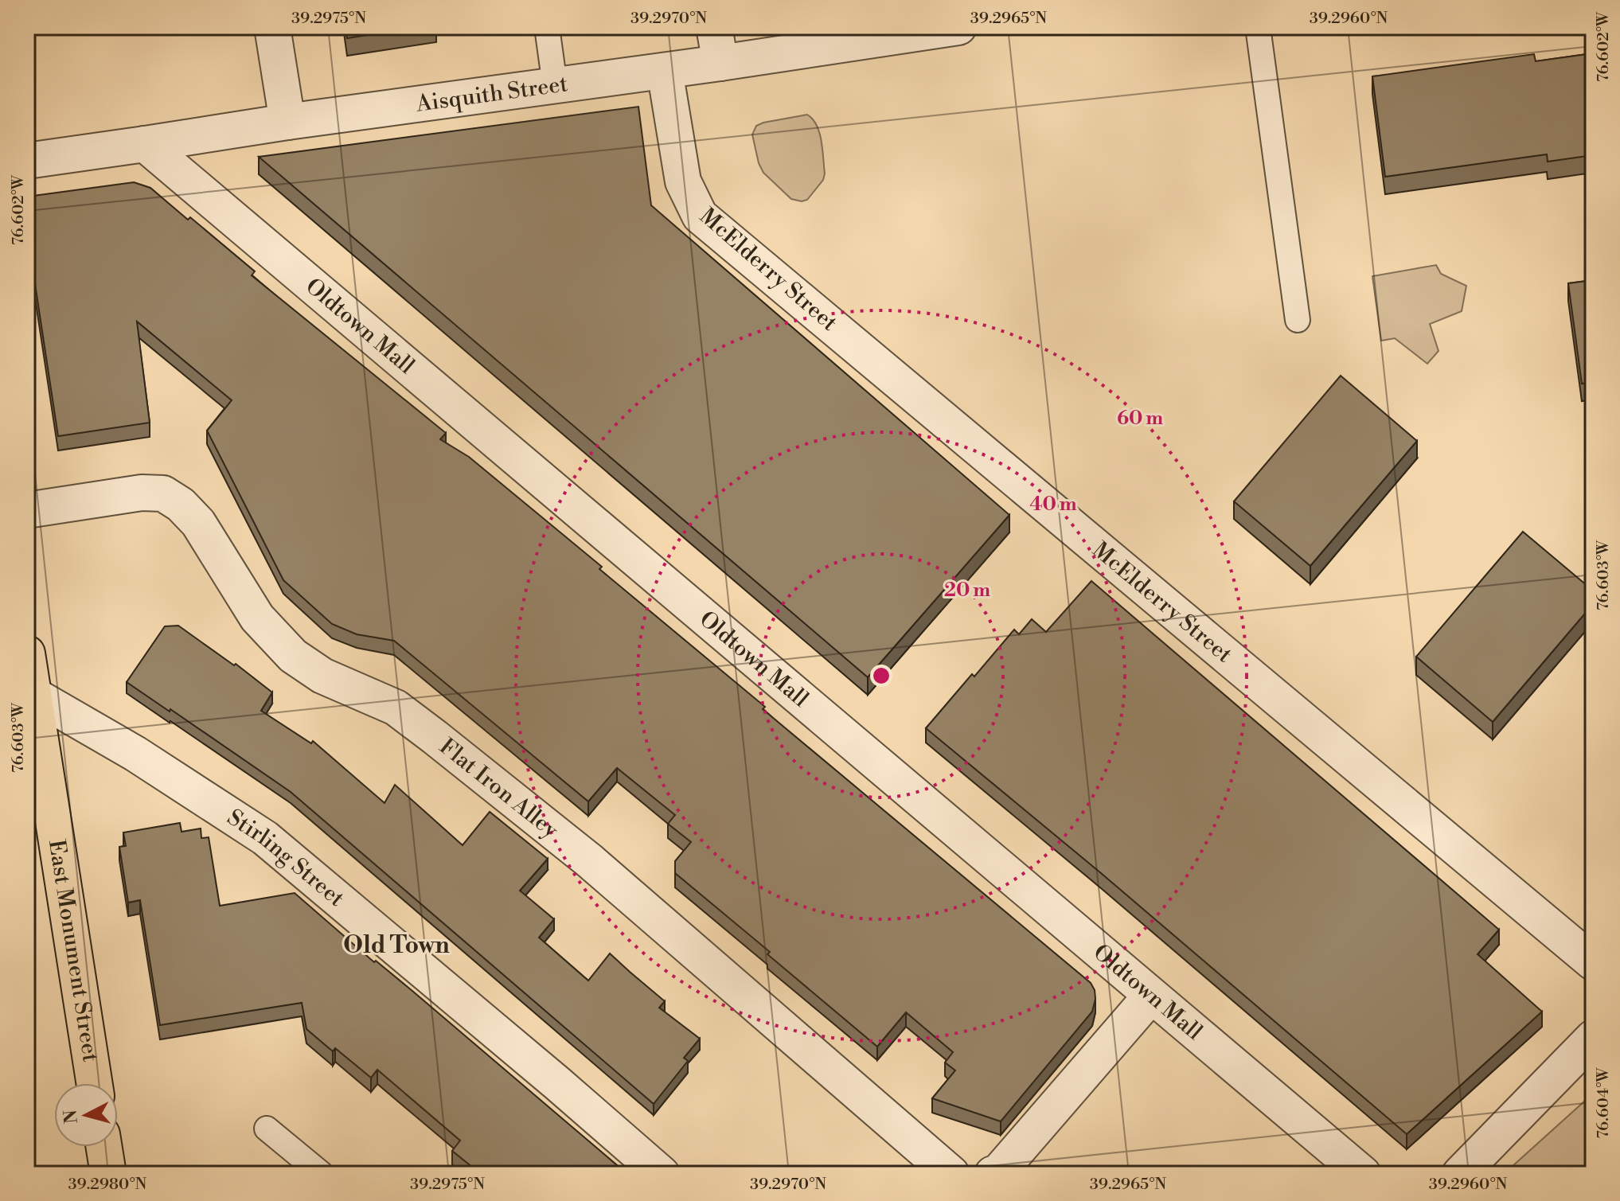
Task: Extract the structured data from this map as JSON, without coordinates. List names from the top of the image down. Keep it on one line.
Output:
{"streets":{"main road":["East Monument Street"],"street":["Aisquith Street","McElderry Street","Oldtown Mall","Flat Iron Alley","Stirling Street"]},"crossings":[["Aisquith Street","McElderry Street"],["Aisquith Street","Oldtown Mall"],["Stirling Street","East Monument Street"]],"districts":["Old Town"],"north":"left","coordinates":["39.2975°N","39.2970°N","39.2965°N","39.2960°N","76.602°W","76.603°W","76.604°W","39.2980°N"],"rings":["60 m","40 m","20 m"]}
